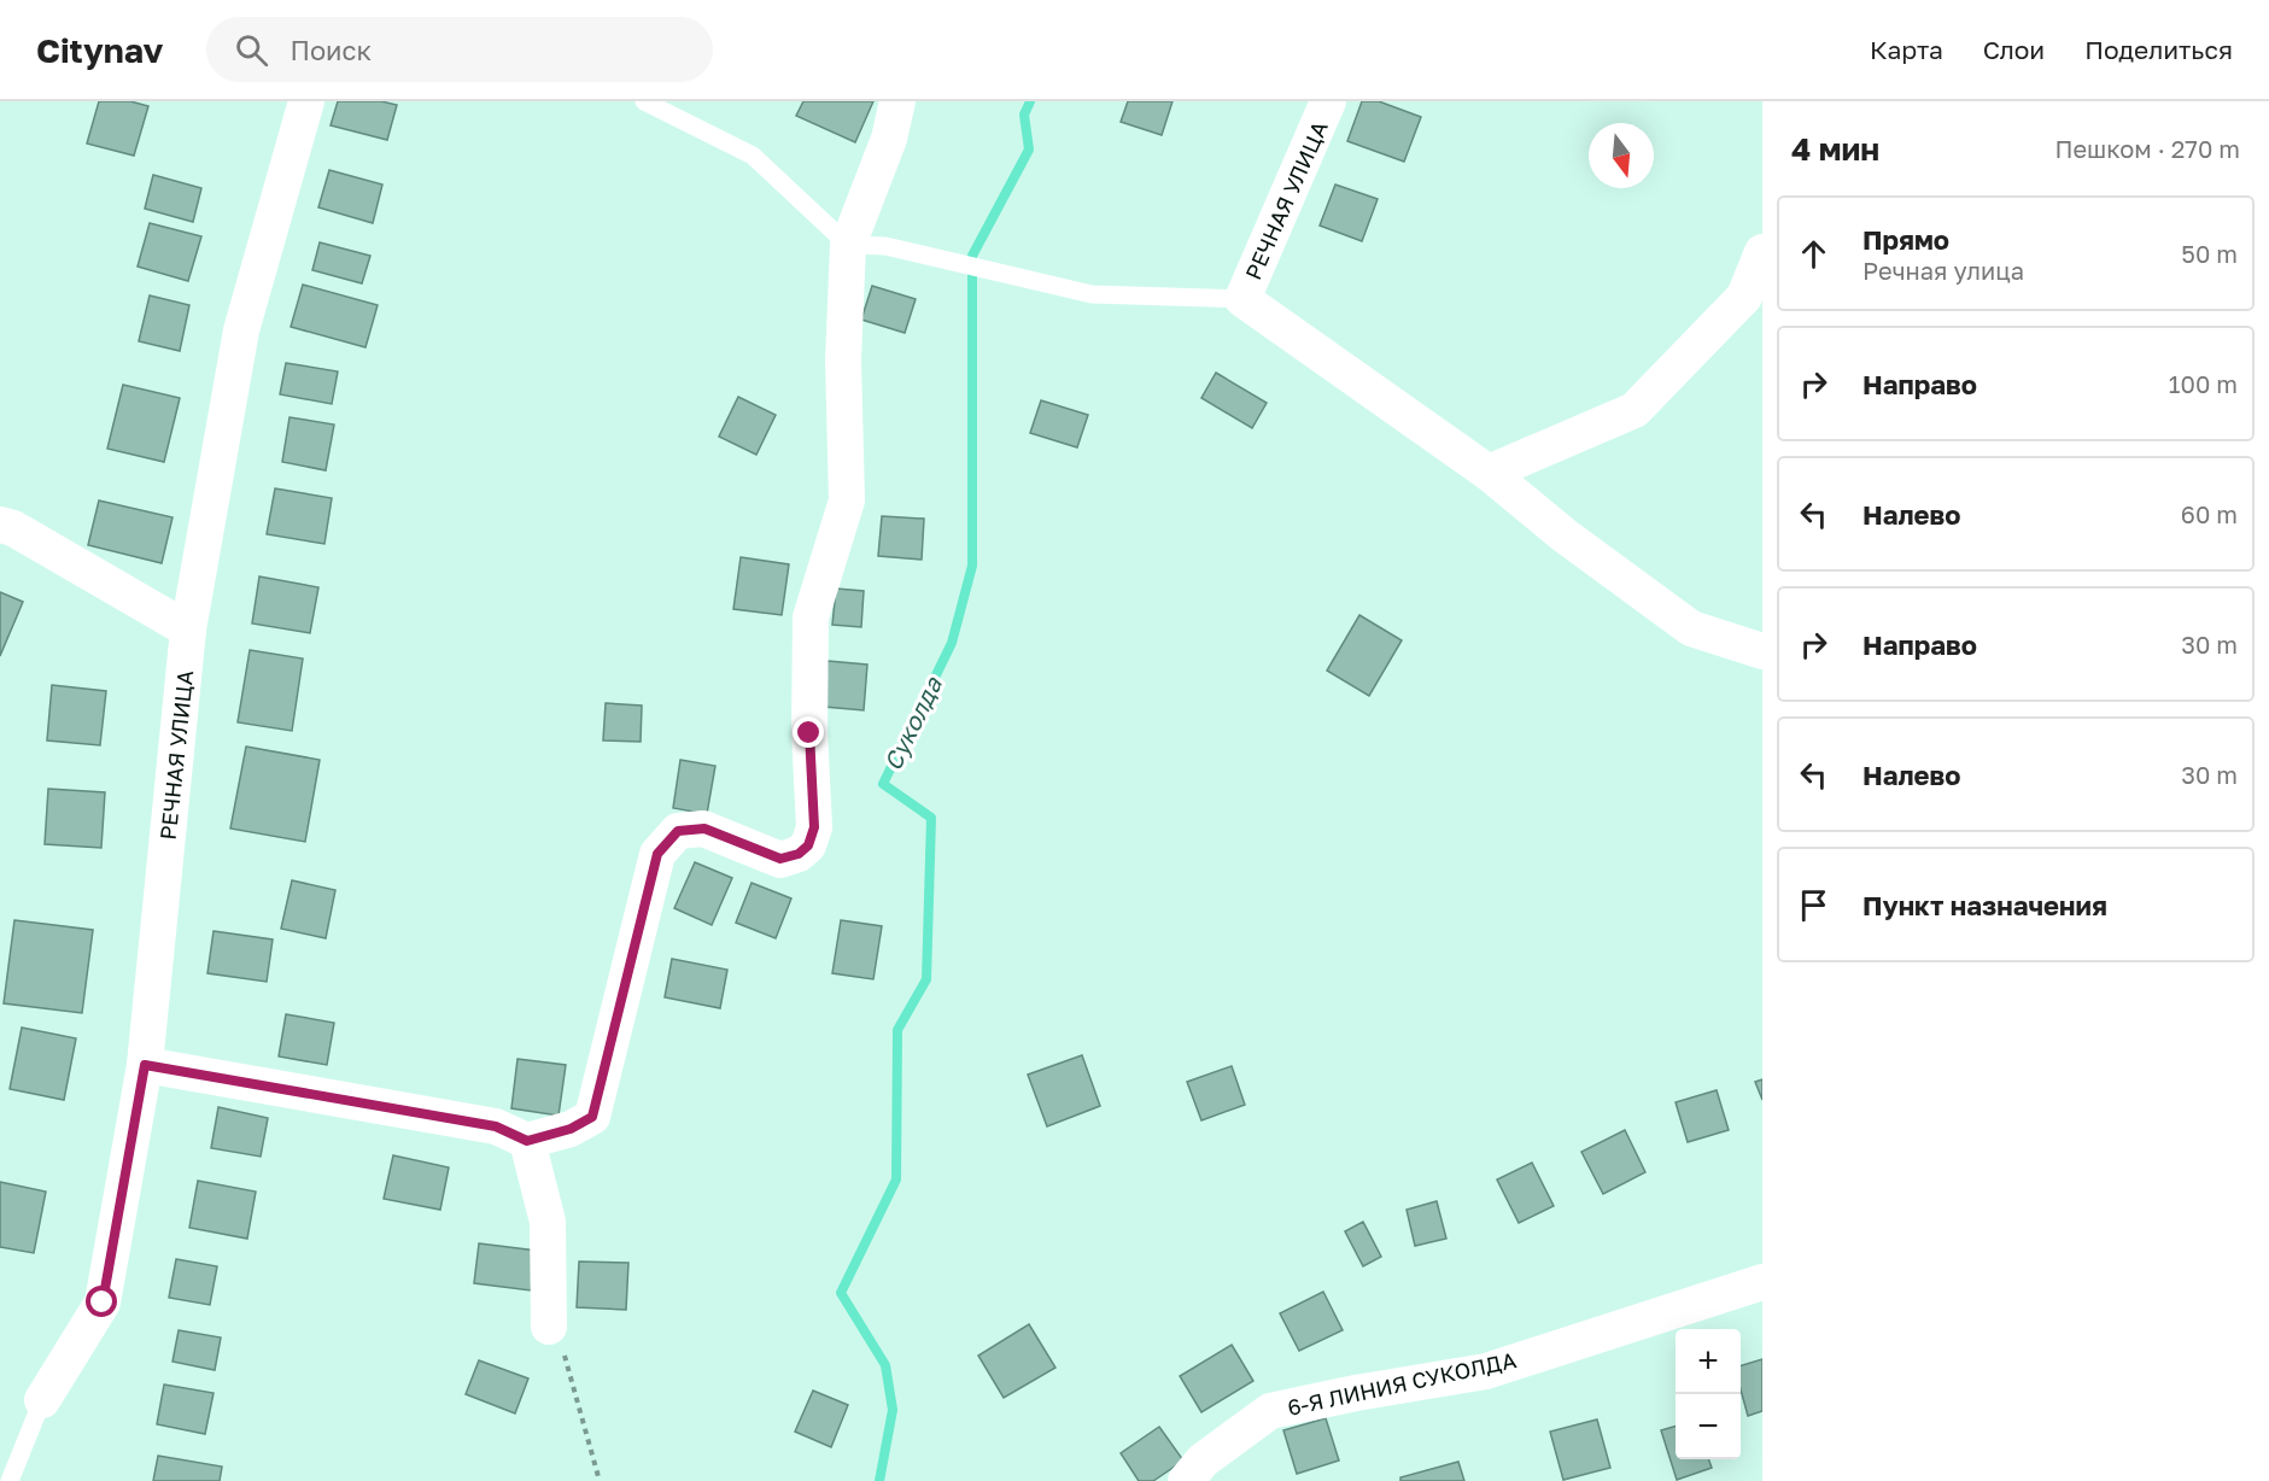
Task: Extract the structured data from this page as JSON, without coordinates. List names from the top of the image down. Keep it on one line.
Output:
{"streets":{"street":["РЕЧНАЯ УЛИЦА","6-Я ЛИНИЯ СУКОЛДА"]},"water":["Суколда"],"north":"bottom","page":{"header":"Citynav","search":"Поиск","nav":["Карта","Слои","Поделиться"],"heading":["4 мин","Пешком · 270 m"],"list":[["Прямо","Речная улица","50 m"],["Направо","100 m"],["Налево","60 m"],["Направо","30 m"],["Налево","30 m"],"Пункт назначения"],"map_buttons":["+","−"]}}
